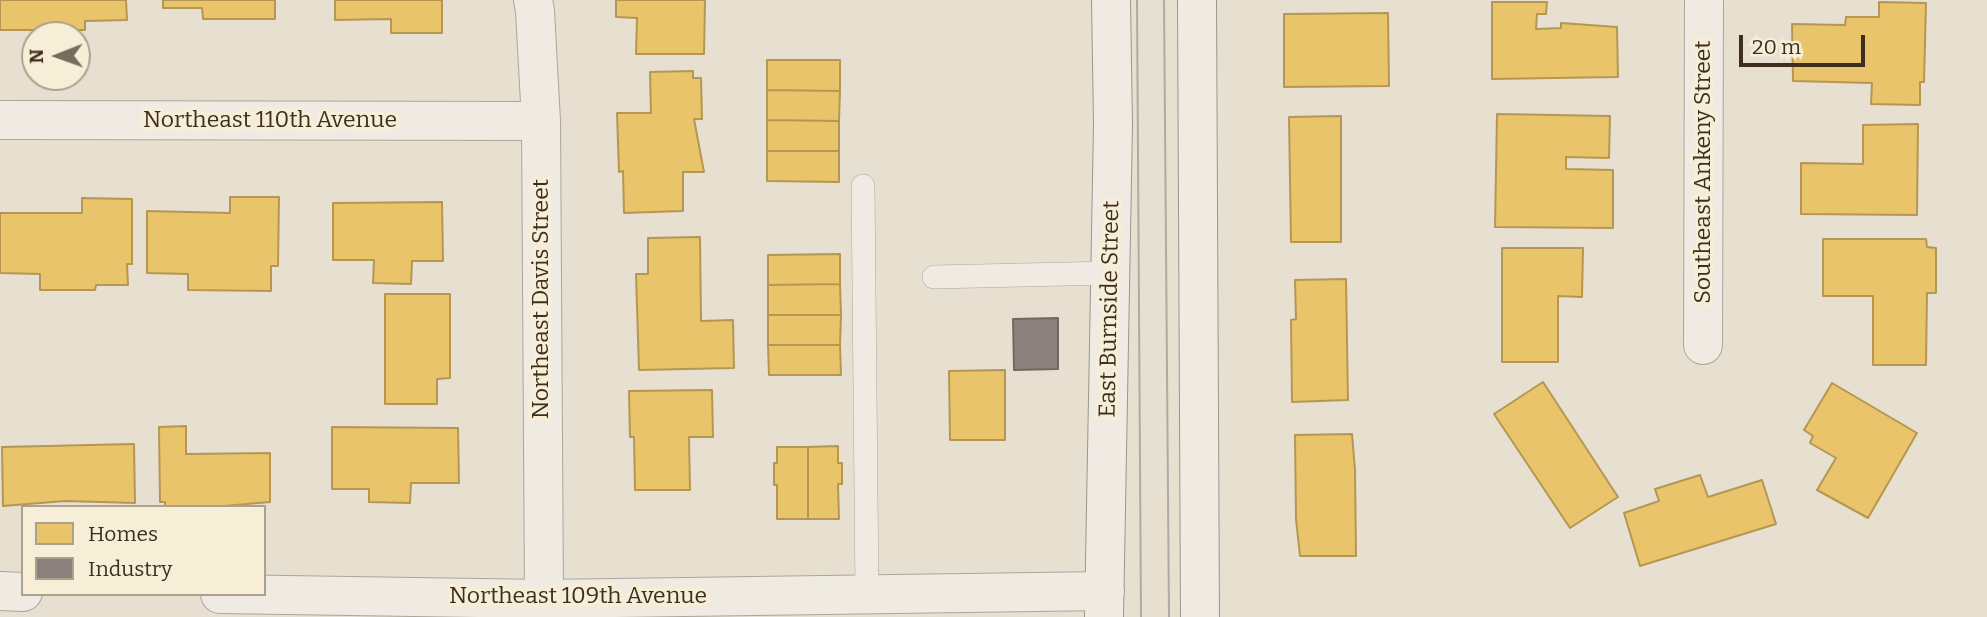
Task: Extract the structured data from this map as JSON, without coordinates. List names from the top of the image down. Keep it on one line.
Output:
{"streets":{"street":["Northeast 110th Avenue","Southeast Ankeny Street","Northeast Davis Street","East Burnside Street","Northeast 109th Avenue"]},"crossings":[["Northeast 110th Avenue","Northeast Davis Street"],["Northeast Davis Street","Northeast 109th Avenue"],["East Burnside Street","Northeast 109th Avenue"]],"legend":["Homes","Industry"],"scale_bar":"20 m","north":"left"}
